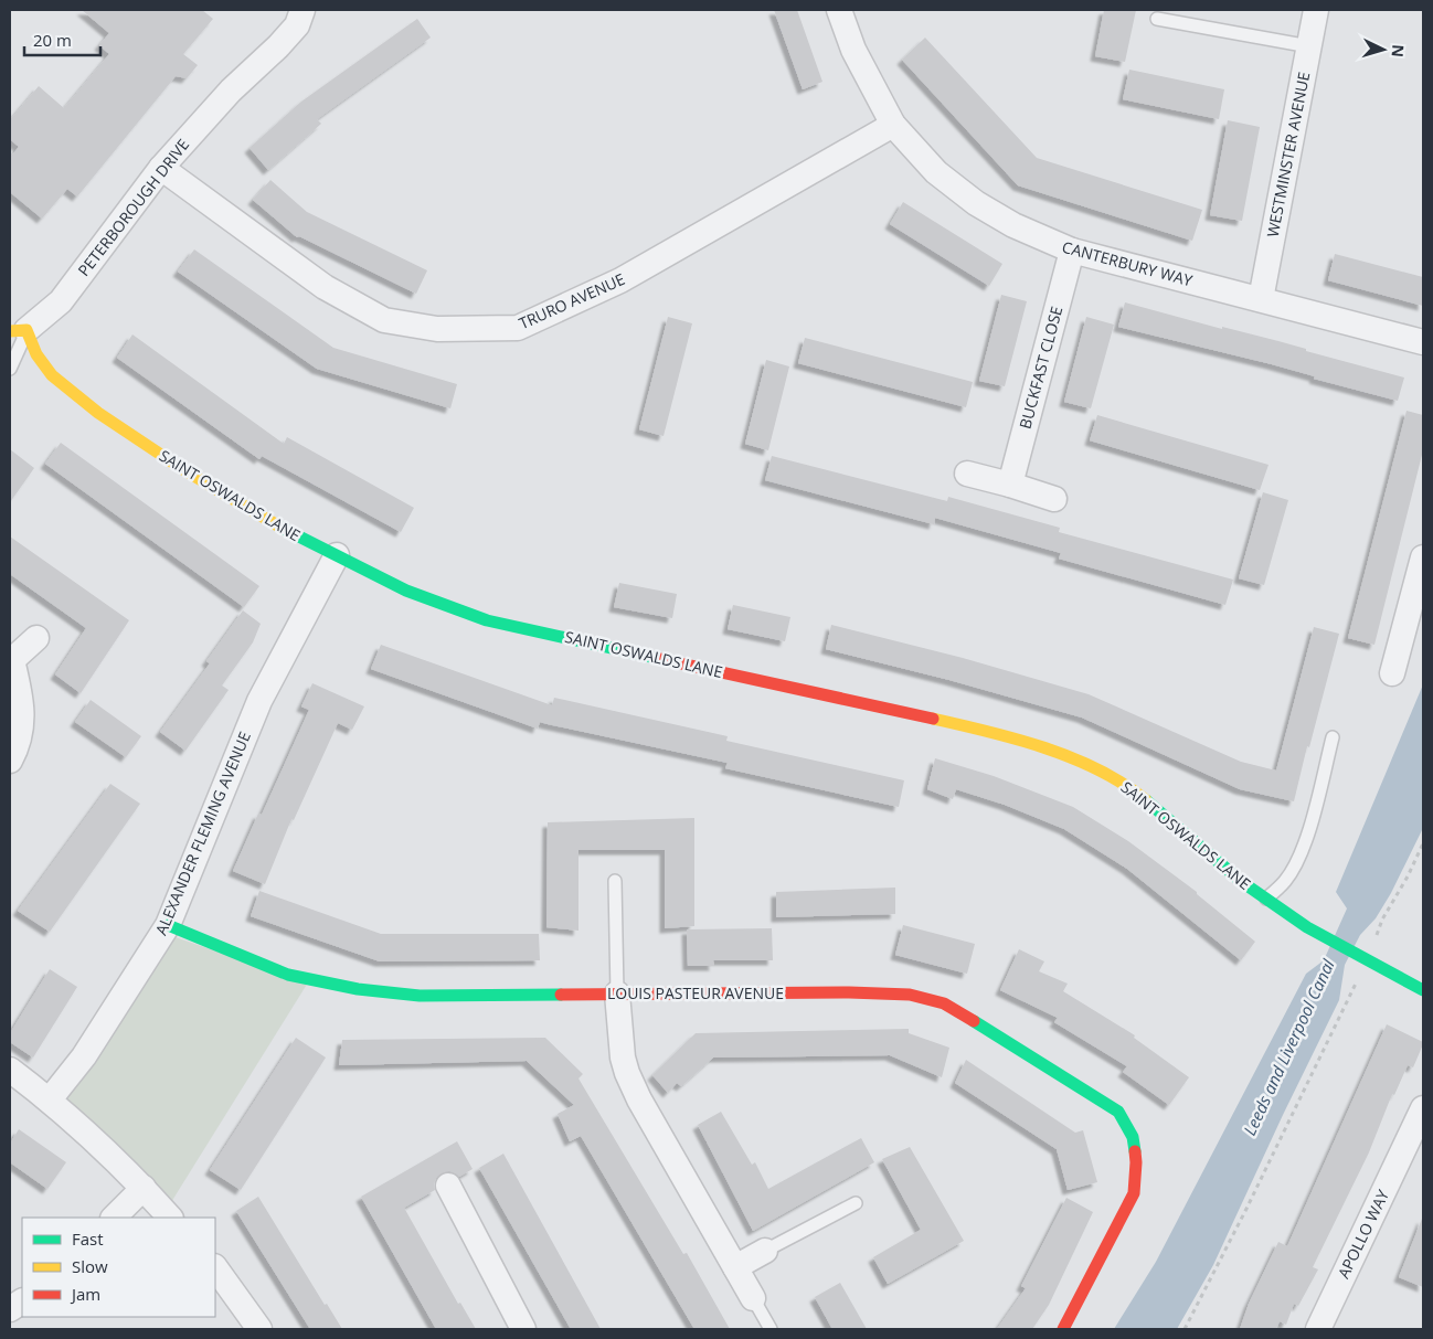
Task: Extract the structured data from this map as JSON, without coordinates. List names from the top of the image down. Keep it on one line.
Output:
{"streets":{"street":["WESTMINSTER AVENUE","PETERBOROUGH DRIVE","CANTERBURY WAY","TRURO AVENUE","BUCKFAST CLOSE","SAINT OSWALDS LANE","ALEXANDER FLEMING AVENUE","LOUIS PASTEUR AVENUE","APOLLO WAY"]},"crossings":[["WESTMINSTER AVENUE","CANTERBURY WAY"],["PETERBOROUGH DRIVE","TRURO AVENUE"],["PETERBOROUGH DRIVE","SAINT OSWALDS LANE"],["CANTERBURY WAY","TRURO AVENUE"],["CANTERBURY WAY","BUCKFAST CLOSE"],["SAINT OSWALDS LANE","ALEXANDER FLEMING AVENUE"],["ALEXANDER FLEMING AVENUE","LOUIS PASTEUR AVENUE"]],"water":["Leeds and Liverpool Canal"],"legend":["Fast","Slow","Jam"],"scale_bar":"20 m","north":"right"}
